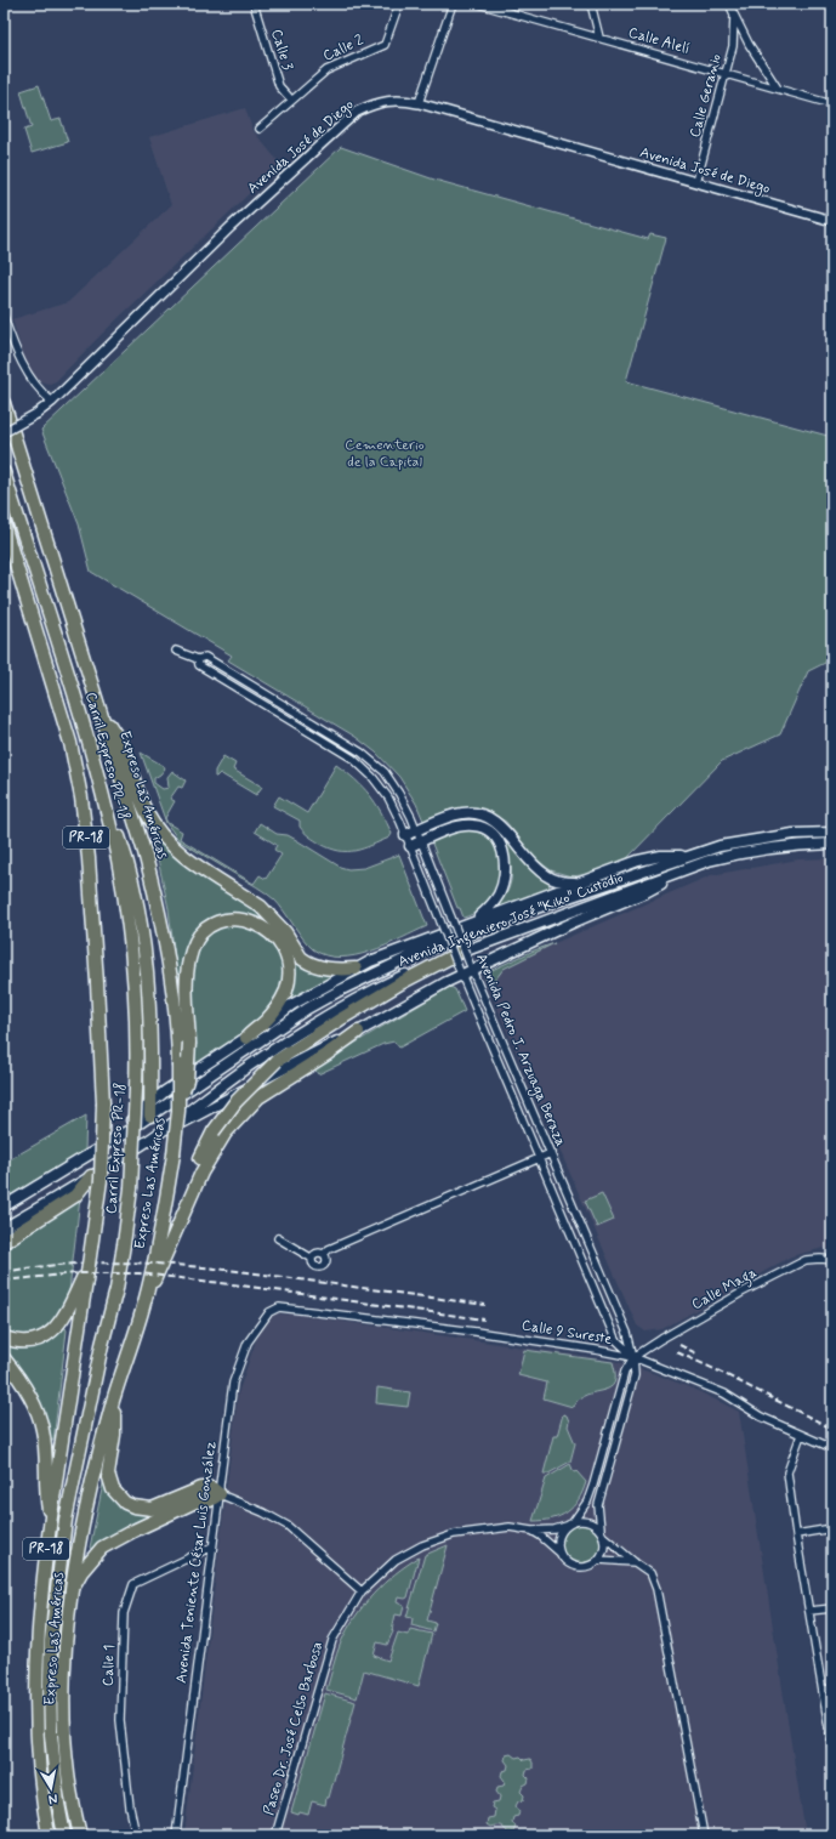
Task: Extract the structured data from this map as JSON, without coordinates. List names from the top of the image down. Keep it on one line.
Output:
{"streets":{"highway":["Carril Expreso PR-18","Expreso Las Américas","PR-18"],"main road":["Avenida Ingeniero José \"Kiko\" Custodio"],"street":["Calle Alelí","Calle 2","Calle 3","Calle Geranio","Avenida José de Diego","Avenida Pedro J. Arzuaga Beraza","Calle Maga","Calle 9 Sureste","Avenida Teniente César Luis González","Calle 1","Paseo Dr. José Celso Barbosa"]},"crossings":[["Calle Alelí","Calle Geranio"],["Calle 2","Calle 3"],["Calle Geranio","Avenida José de Diego"],["Avenida Pedro J. Arzuaga Beraza","Calle Maga"],["Avenida Pedro J. Arzuaga Beraza","Calle 9 Sureste"],["Avenida Pedro J. Arzuaga Beraza","Paseo Dr. José Celso Barbosa"],["Calle Maga","Calle 9 Sureste"],["Calle 9 Sureste","Avenida Teniente César Luis González"],["Avenida Teniente César Luis González","Calle 1"]],"parks":["Cementerio de la Capital"],"north":"bottom"}
